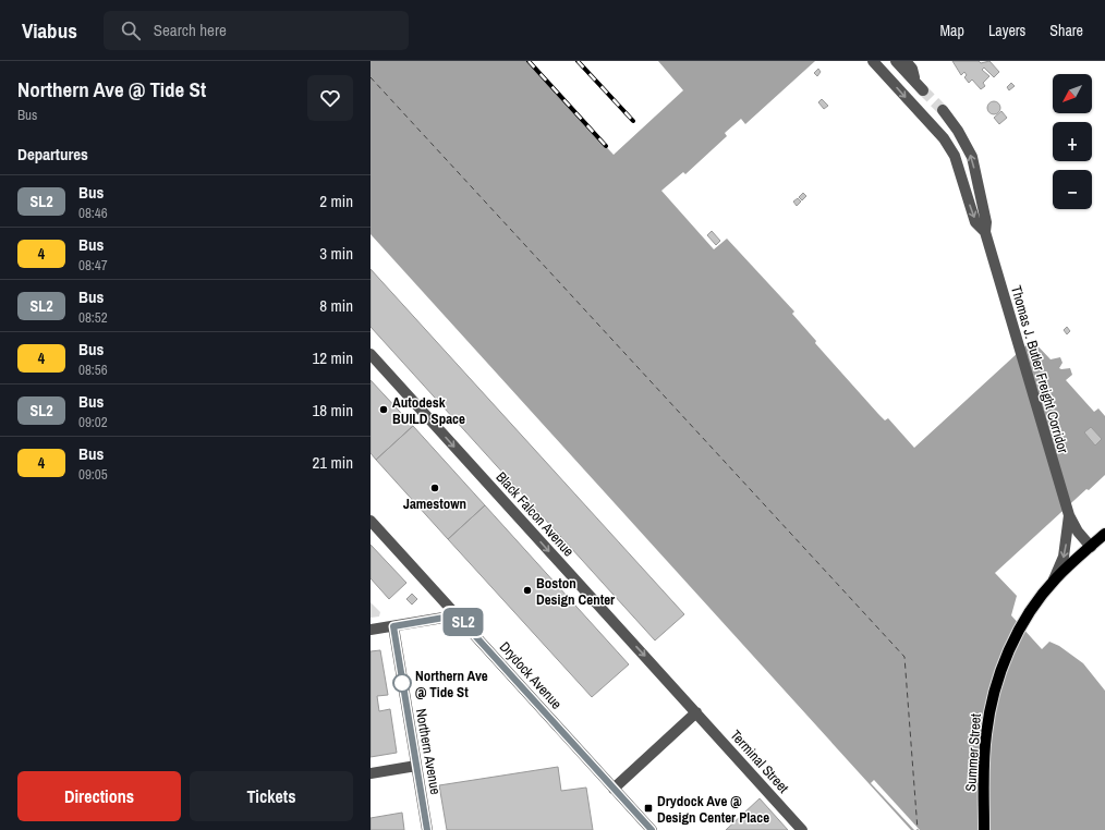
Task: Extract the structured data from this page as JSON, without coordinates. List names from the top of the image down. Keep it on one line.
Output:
{"streets":{"main road":["Summer Street"],"street":["Thomas J. Butler Freight Corridor","Black Falcon Avenue","Drydock Avenue","Northern Avenue","Terminal Street"]},"crossings":[["Thomas J. Butler Freight Corridor","Summer Street"],["Black Falcon Avenue","Terminal Street"]],"one_way":["Black Falcon Avenue"],"places":{"other":["Autodesk BUILD Space","Jamestown","Boston Design Center","Northern Ave @ Tide St"],"transit":["Drydock Ave @ Design Center Place"]},"lines":["bus line SL2"],"north":"bottom left","page":{"header":"Viabus","search":"Search here","nav":["Map","Layers","Share"],"heading":[["Northern Ave @ Tide St","Bus"],"Departures"],"on_map":"SL2","map_buttons":["+","−"],"list":[{"mark":"SL2","name":"Bus","note":"08:46","value":"2 min"},{"mark":"4","name":"Bus","note":"08:47","value":"3 min"},{"mark":"SL2","name":"Bus","note":"08:52","value":"8 min"},{"mark":"4","name":"Bus","note":"08:56","value":"12 min"},{"mark":"SL2","name":"Bus","note":"09:02","value":"18 min"},{"mark":"4","name":"Bus","note":"09:05","value":"21 min"}],"buttons":["Directions","Tickets"]}}
